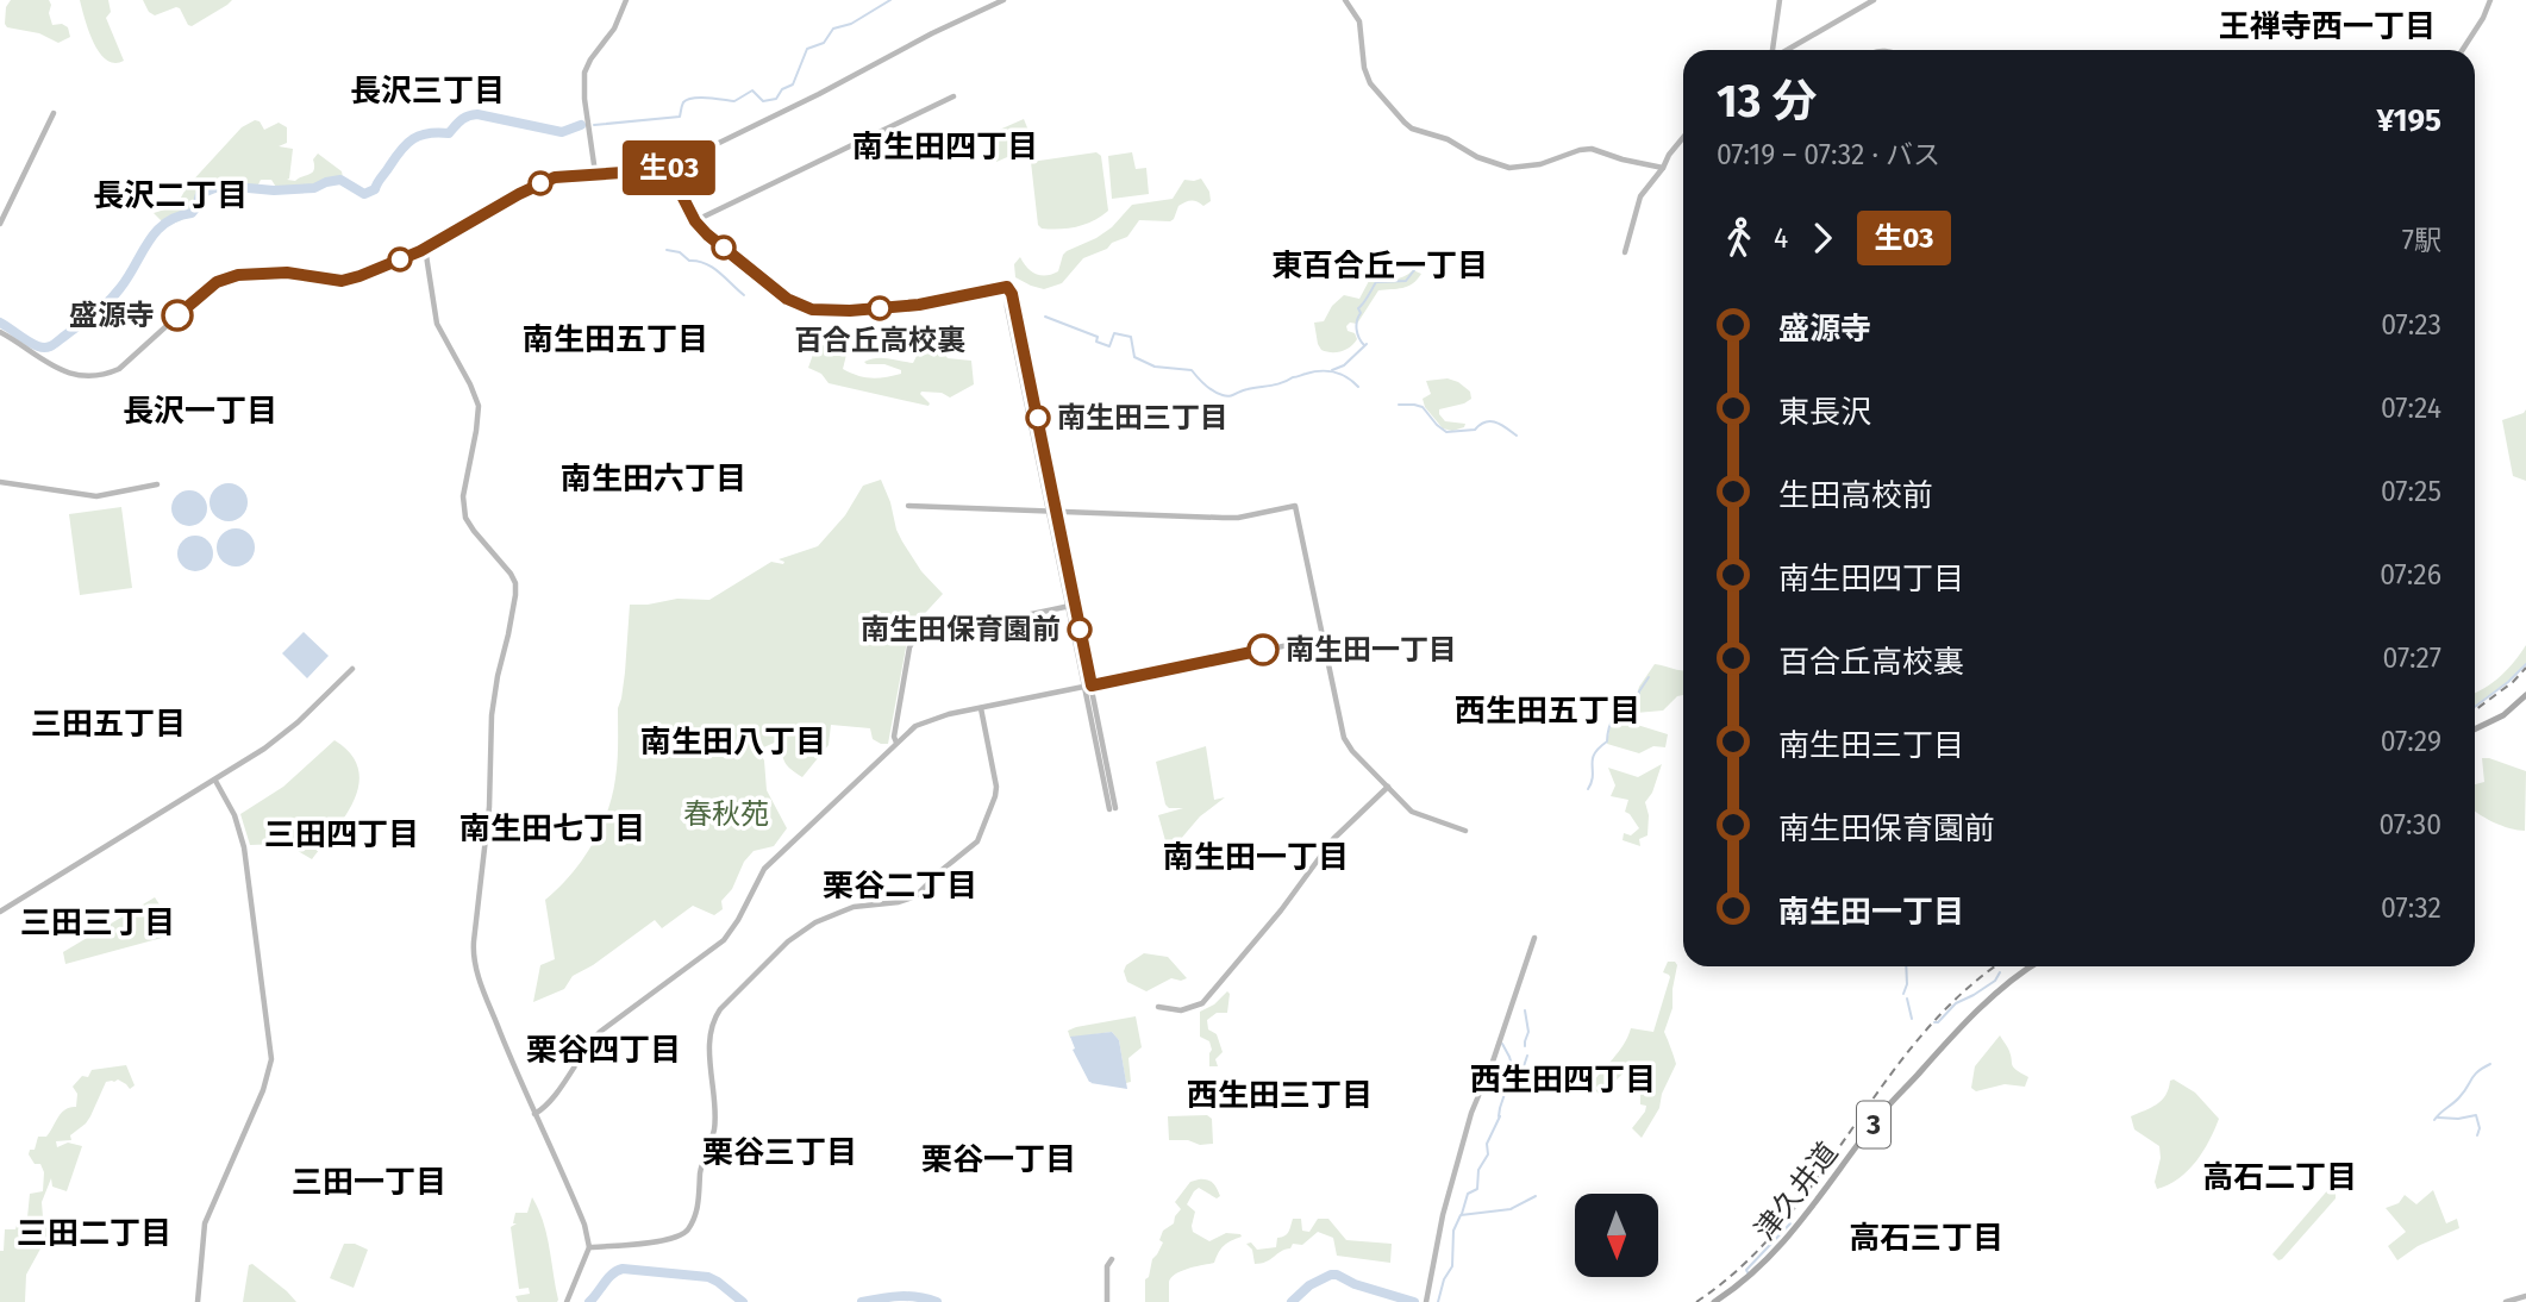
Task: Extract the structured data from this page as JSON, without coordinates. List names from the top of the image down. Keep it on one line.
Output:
{"streets":{"main road":["3","津久井道"]},"districts":["王禅寺西一丁目","長沢三丁目","南生田四丁目","長沢二丁目","東百合丘一丁目","南生田五丁目","長沢一丁目","南生田六丁目","西生田五丁目","三田五丁目","南生田八丁目","南生田七丁目","三田四丁目","南生田一丁目","栗谷二丁目","三田三丁目","栗谷四丁目","西生田四丁目","西生田三丁目","栗谷三丁目","栗谷一丁目","高石二丁目","三田一丁目","三田二丁目","高石三丁目"],"parks":["春秋苑"],"places":["百合丘高校裏","盛源寺","南生田三丁目","南生田保育園前","南生田一丁目"],"lines":["bus line 生03"],"north":"bottom","page":{"on_map":"生03","heading":["13 分","07:19 – 07:32 · バス","¥195"],"legs":["4","生03","7駅"],"list":[{"name":"盛源寺","value":"07:23"},{"name":"東長沢","value":"07:24"},{"name":"生田高校前","value":"07:25"},{"name":"南生田四丁目","value":"07:26"},{"name":"百合丘高校裏","value":"07:27"},{"name":"南生田三丁目","value":"07:29"},{"name":"南生田保育園前","value":"07:30"},{"name":"南生田一丁目","value":"07:32"}]}}
